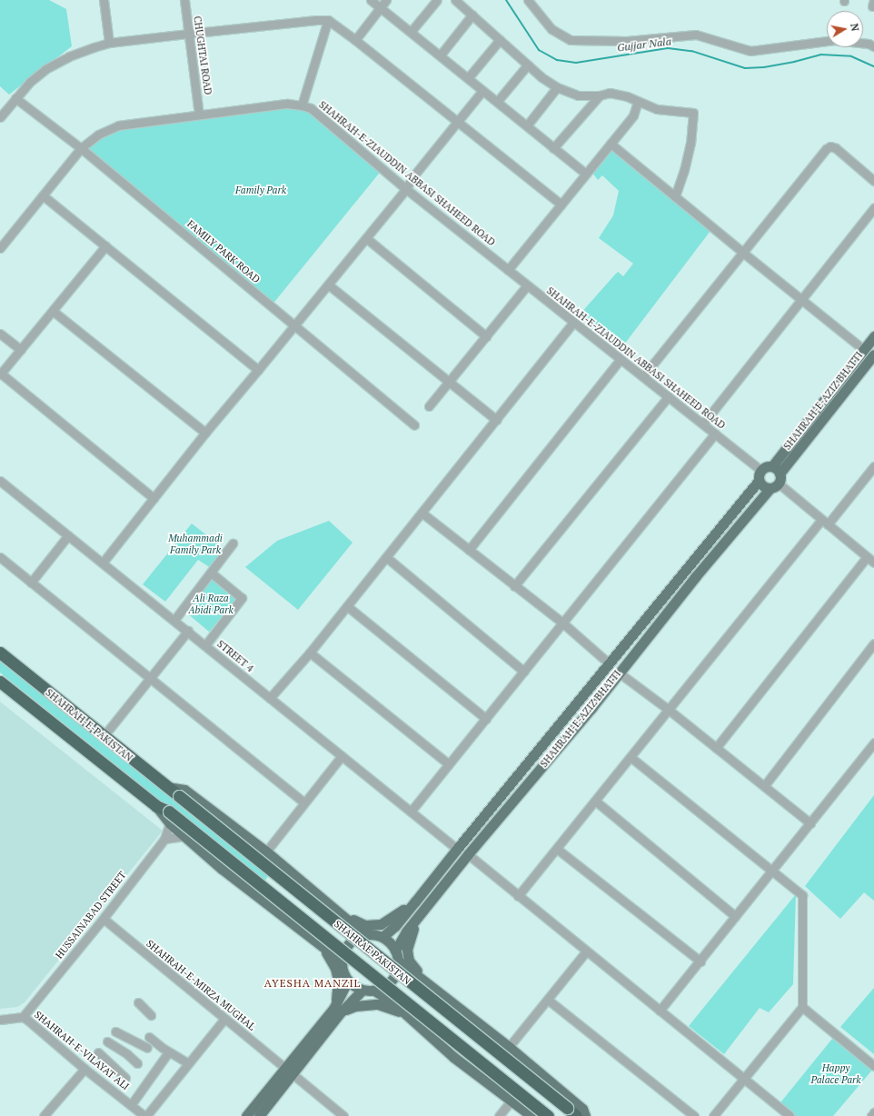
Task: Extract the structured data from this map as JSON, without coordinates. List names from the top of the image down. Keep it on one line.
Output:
{"streets":{"highway":["SHAHRAH-E-PAKISTAN","SHAHRAE PAKISTAN"],"main road":["SHAHRAH-E-AZIZ BHATTI"],"street":["CHUGHTAI ROAD","SHAHRAH-E-ZIAUDDIN ABBASI SHAHEED ROAD","FAMILY PARK ROAD","STREET 4","HUSSAINABAD STREET","SHAHRAH-E-MIRZA MUGHAL","SHAHRAH-E-VILAYAT ALI"]},"crossings":[["CHUGHTAI ROAD","SHAHRAH-E-ZIAUDDIN ABBASI SHAHEED ROAD"],["SHAHRAH-E-ZIAUDDIN ABBASI SHAHEED ROAD","FAMILY PARK ROAD"],["SHAHRAH-E-ZIAUDDIN ABBASI SHAHEED ROAD","SHAHRAH-E-AZIZ BHATTI"],["SHAHRAH-E-AZIZ BHATTI","STREET 4"],["SHAHRAH-E-PAKISTAN","SHAHRAE PAKISTAN"],["HUSSAINABAD STREET","SHAHRAH-E-MIRZA MUGHAL"],["HUSSAINABAD STREET","SHAHRAH-E-VILAYAT ALI"]],"districts":["AYESHA MANZIL"],"water":["Gujjar Nala"],"parks":["Family Park","Muhammadi Family Park","Ali Raza Abidi Park","Happy Palace Park"],"north":"right"}
